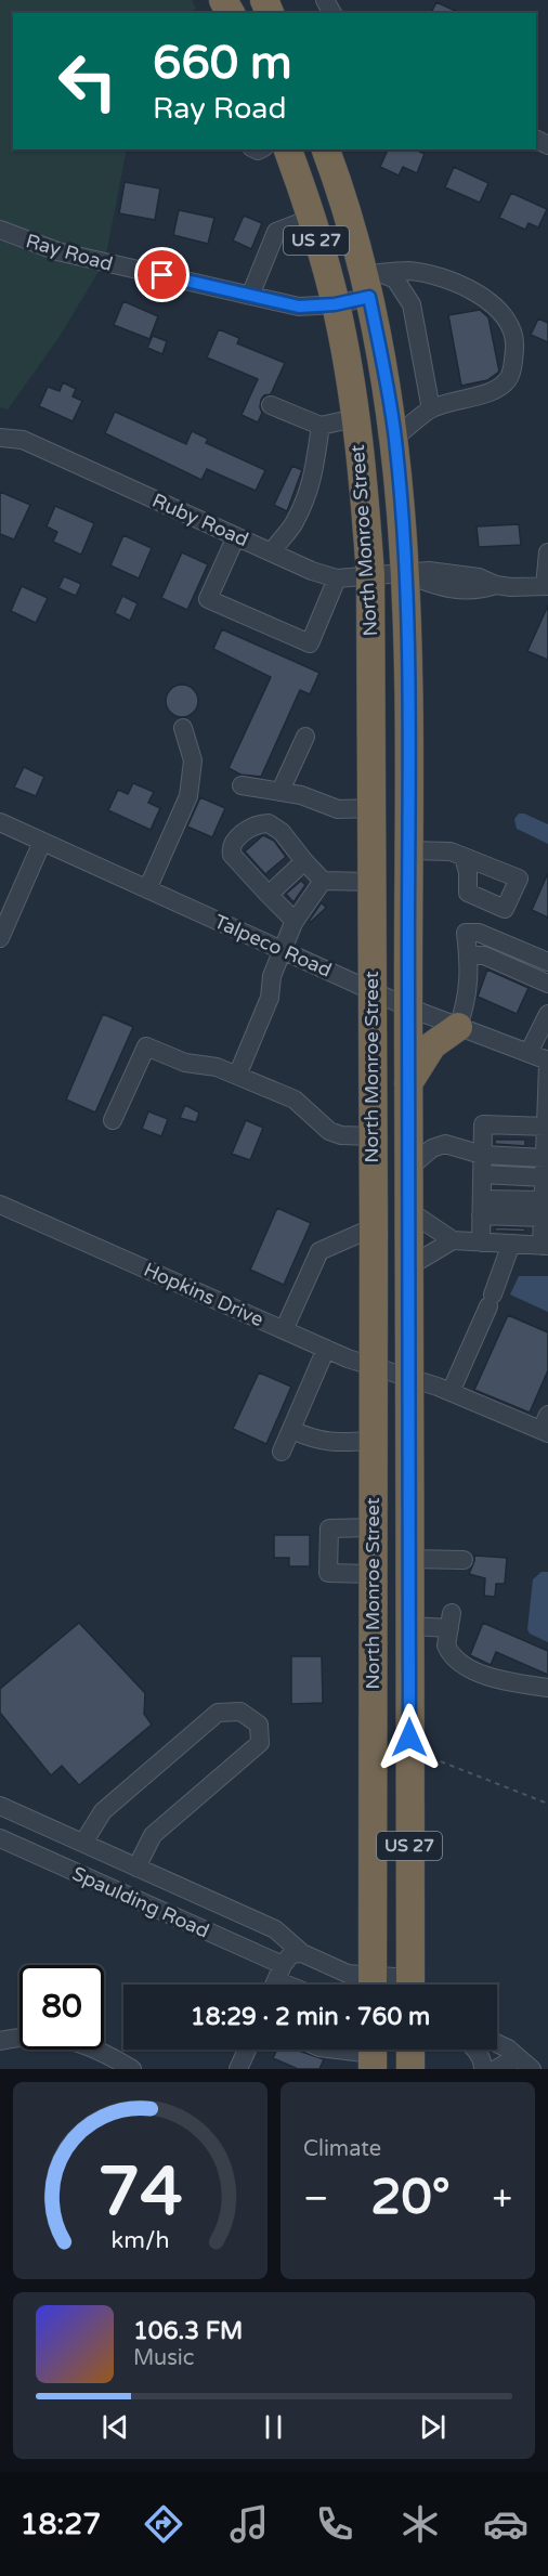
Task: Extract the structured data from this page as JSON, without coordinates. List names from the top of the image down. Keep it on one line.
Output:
{"streets":{"highway":["US 27","North Monroe Street"],"street":["Ray Road","Ruby Road","Talpeco Road","Hopkins Drive","Spaulding Road"]},"crossings":[["Ray Road","North Monroe Street"],["Ruby Road","North Monroe Street"],["North Monroe Street","Talpeco Road"],["North Monroe Street","Hopkins Drive"]],"page":{"turn":["660 m","Ray Road"],"limit":"80","trip":"18:29 · 2 min · 760 m","tile":"Climate","heat":["−","20°","+"],"song":["106.3 FM","Music"],"tabs":"18:27","gauge":["74","km/h"]}}
